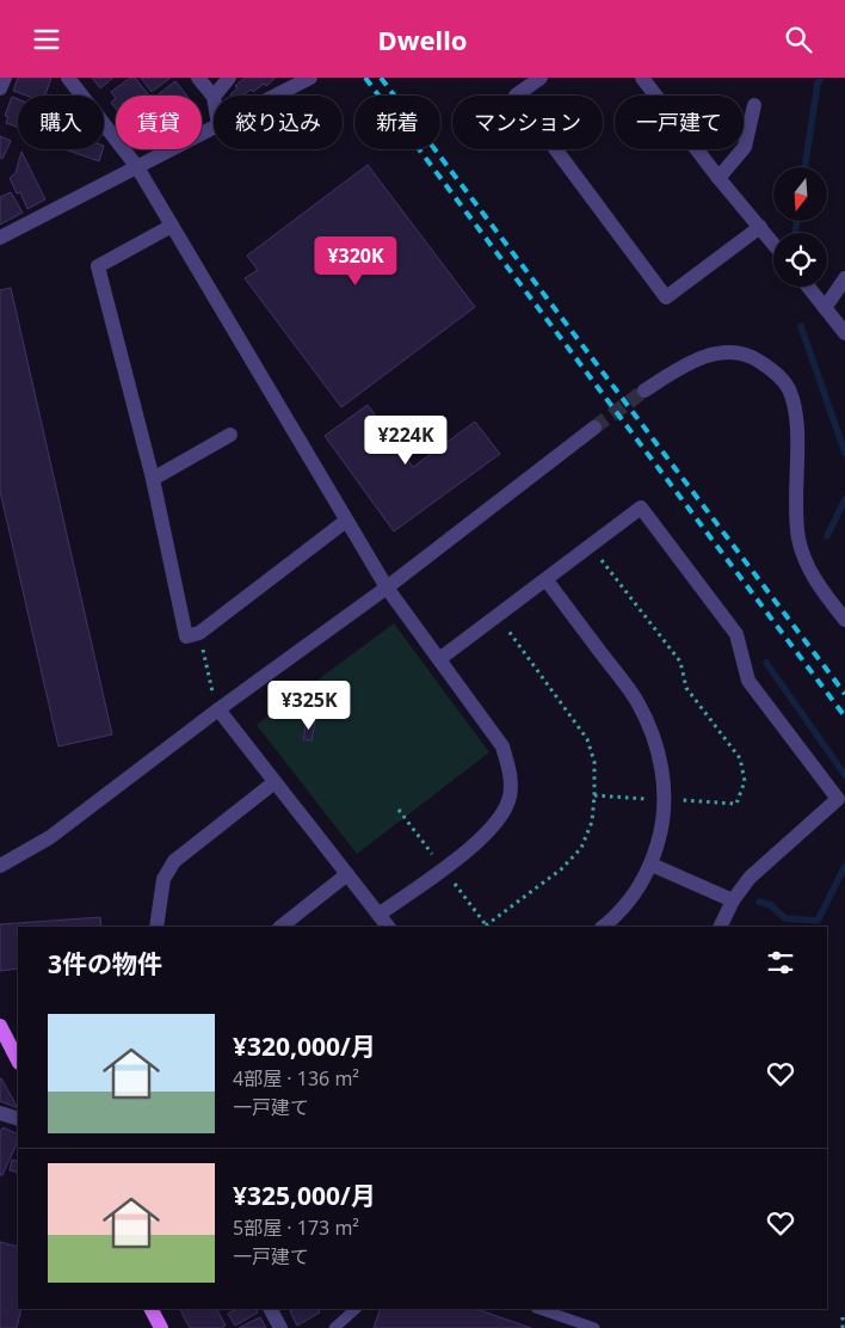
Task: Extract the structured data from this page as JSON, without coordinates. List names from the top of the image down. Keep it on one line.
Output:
{"north":"bottom","page":{"header":"Dwello","chip":["購入","賃貸","絞り込み","新着","マンション","一戸建て"],"price":["¥320K","¥224K","¥325K"],"heading":"3件の物件","list":[{"name":"¥320,000/月","note":"4部屋 · 136 m² · 一戸建て"},{"name":"¥325,000/月","note":"5部屋 · 173 m² · 一戸建て"}]}}
